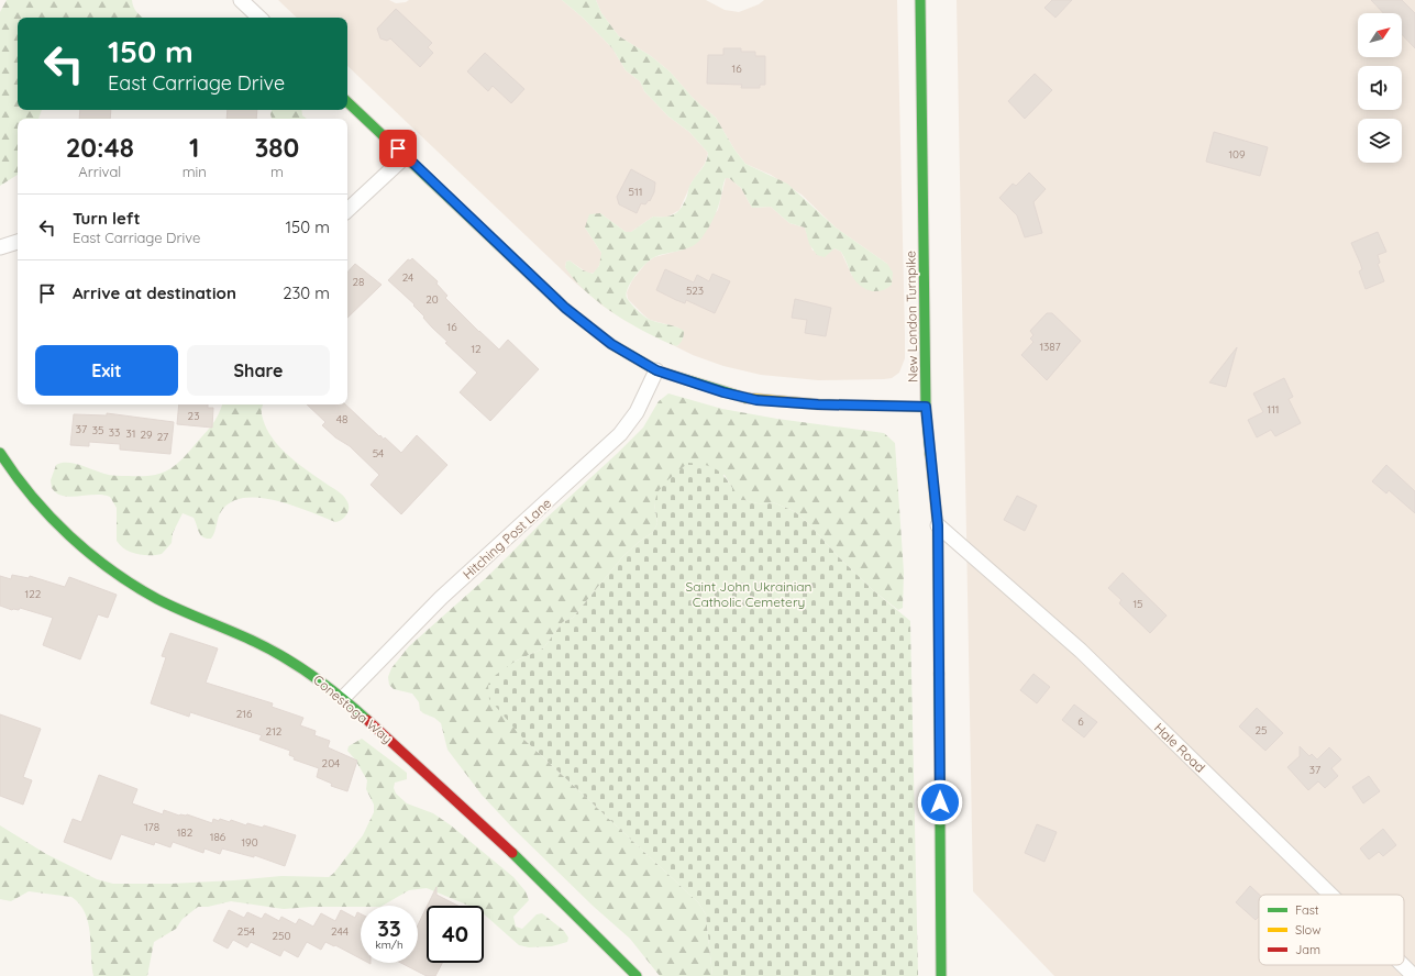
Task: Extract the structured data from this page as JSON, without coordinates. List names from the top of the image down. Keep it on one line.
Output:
{"streets":{"street":["New London Turnpike","Hitching Post Lane","Conestoga Way","Hale Road"]},"crossings":[["New London Turnpike","Hale Road"],["Hitching Post Lane","Conestoga Way"]],"parks":["Saint John Ukrainian Catholic Cemetery"],"house_numbers":["16","109","511","24","28","523","20","16","1387","12","111","23","48","37","35","33","31","29","27","54","122","15","216","6","25","212","204","37","178","182","186","190","254","244","250"],"legend":["Fast","Slow","Jam"],"north":"top right","page":{"turn":["150 m","East Carriage Drive"],"eta":["20:48","Arrival","1","min","380","m"],"list":[{"name":"Turn left","note":"East Carriage Drive","value":"150 m"},{"name":"Arrive at destination","value":"230 m"}],"buttons":["Exit","Share"],"speed":"33 km/h","limit":"40"}}
